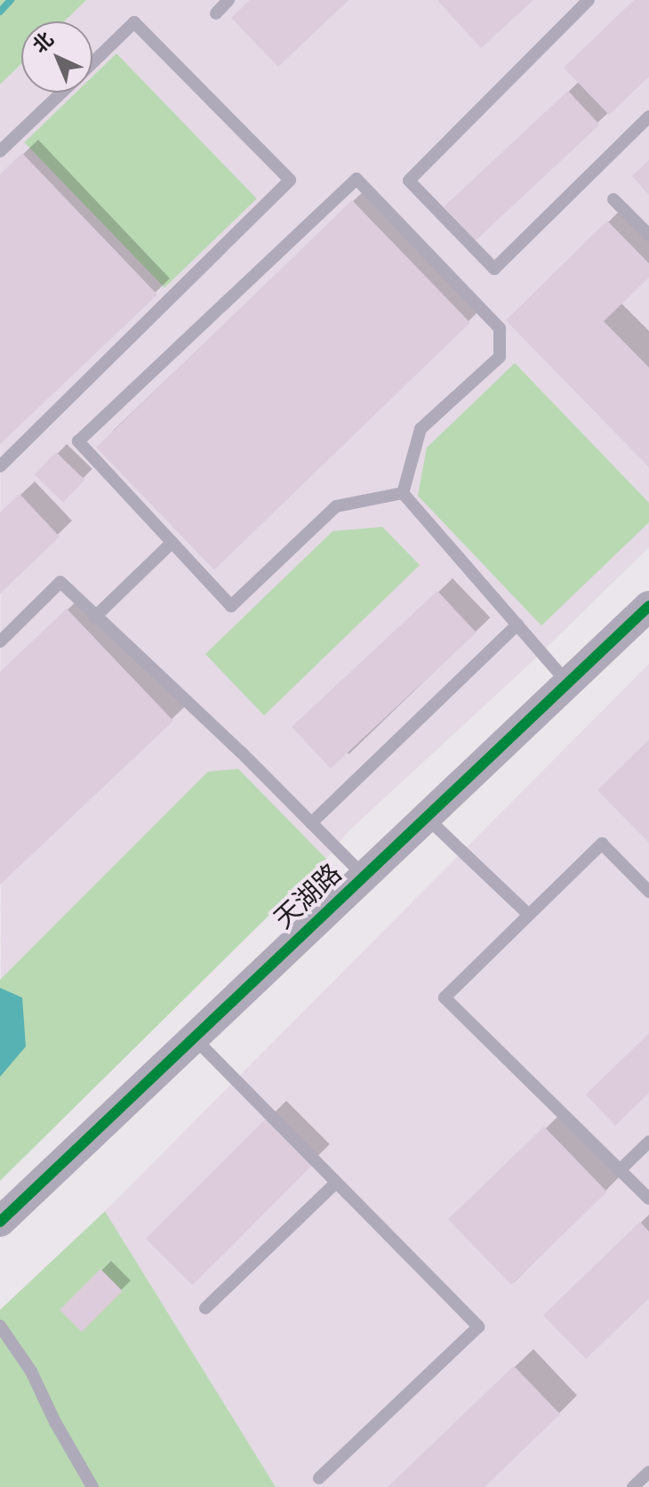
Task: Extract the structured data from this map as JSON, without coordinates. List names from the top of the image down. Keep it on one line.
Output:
{"streets":{"street":["天湖路"]},"north":"top left"}
